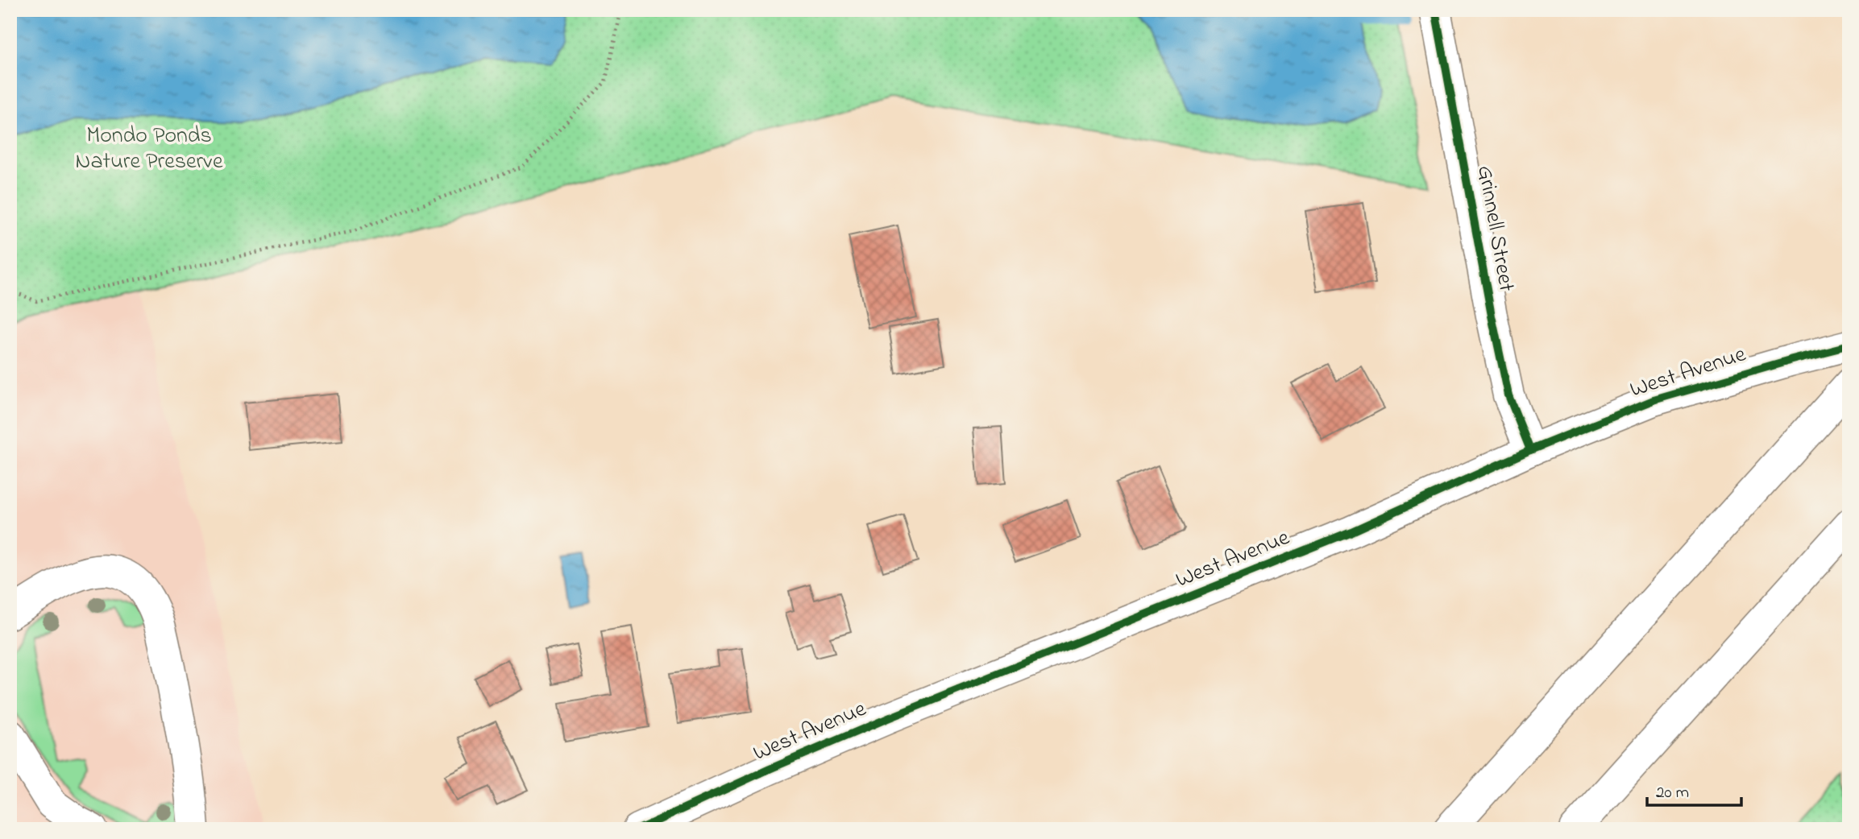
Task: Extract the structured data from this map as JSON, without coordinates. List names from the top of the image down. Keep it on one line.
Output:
{"streets":{"main road":["Grinnell Street","West Avenue"]},"crossings":[["Grinnell Street","West Avenue"]],"parks":["Mondo Ponds Nature Preserve"],"scale_bar":"20 m"}
